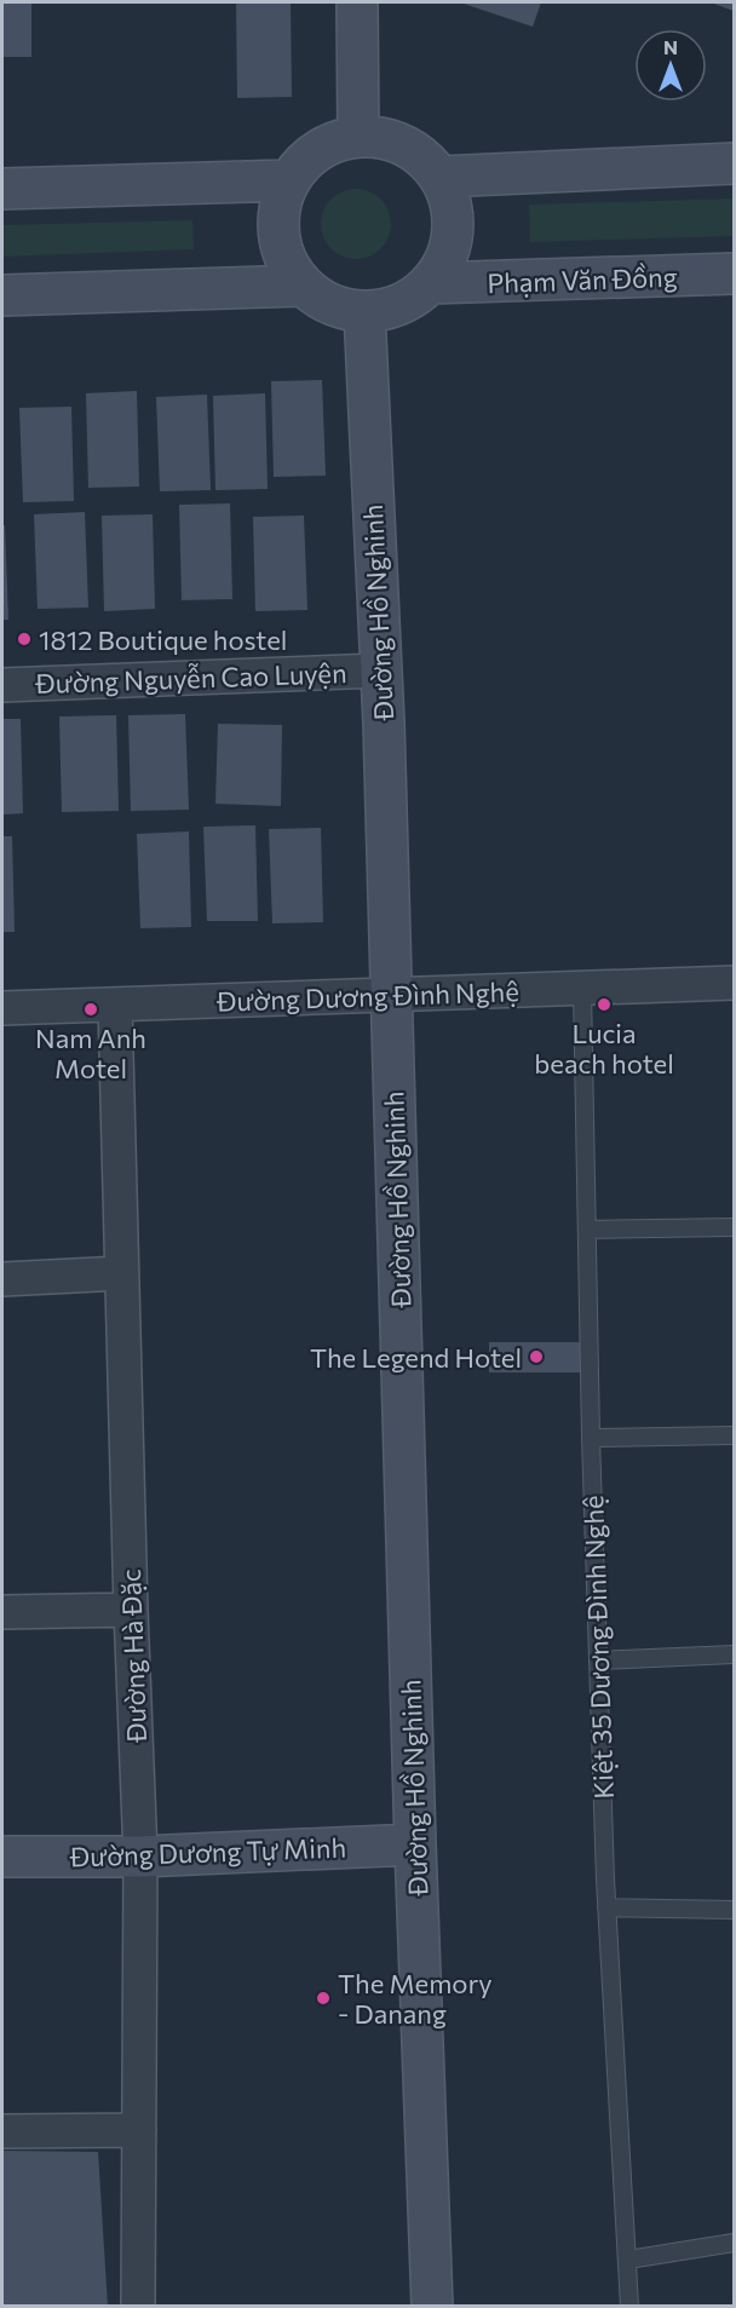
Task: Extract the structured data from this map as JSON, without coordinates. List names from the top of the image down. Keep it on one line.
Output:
{"streets":{"street":["Phạm Văn Đồng","Đường Hồ Nghinh","Đường Nguyễn Cao Luyện","Đường Dương Đình Nghệ","Đường Hà Đặc","Đường Dương Tự Minh"],"lane":["Kiệt 35 Dương Đình Nghệ"]},"crossings":[["Phạm Văn Đồng","Đường Hồ Nghinh"],["Đường Hồ Nghinh","Đường Nguyễn Cao Luyện"],["Đường Hồ Nghinh","Đường Dương Đình Nghệ"],["Đường Hồ Nghinh","Đường Dương Tự Minh"],["Đường Dương Đình Nghệ","Kiệt 35 Dương Đình Nghệ"],["Đường Dương Đình Nghệ","Đường Hà Đặc"],["Đường Hà Đặc","Đường Dương Tự Minh"]],"places":["1812 Boutique hostel","Lucia beach hotel","Nam Anh Motel","The Legend Hotel","The Memory - Danang"],"north":"top"}
